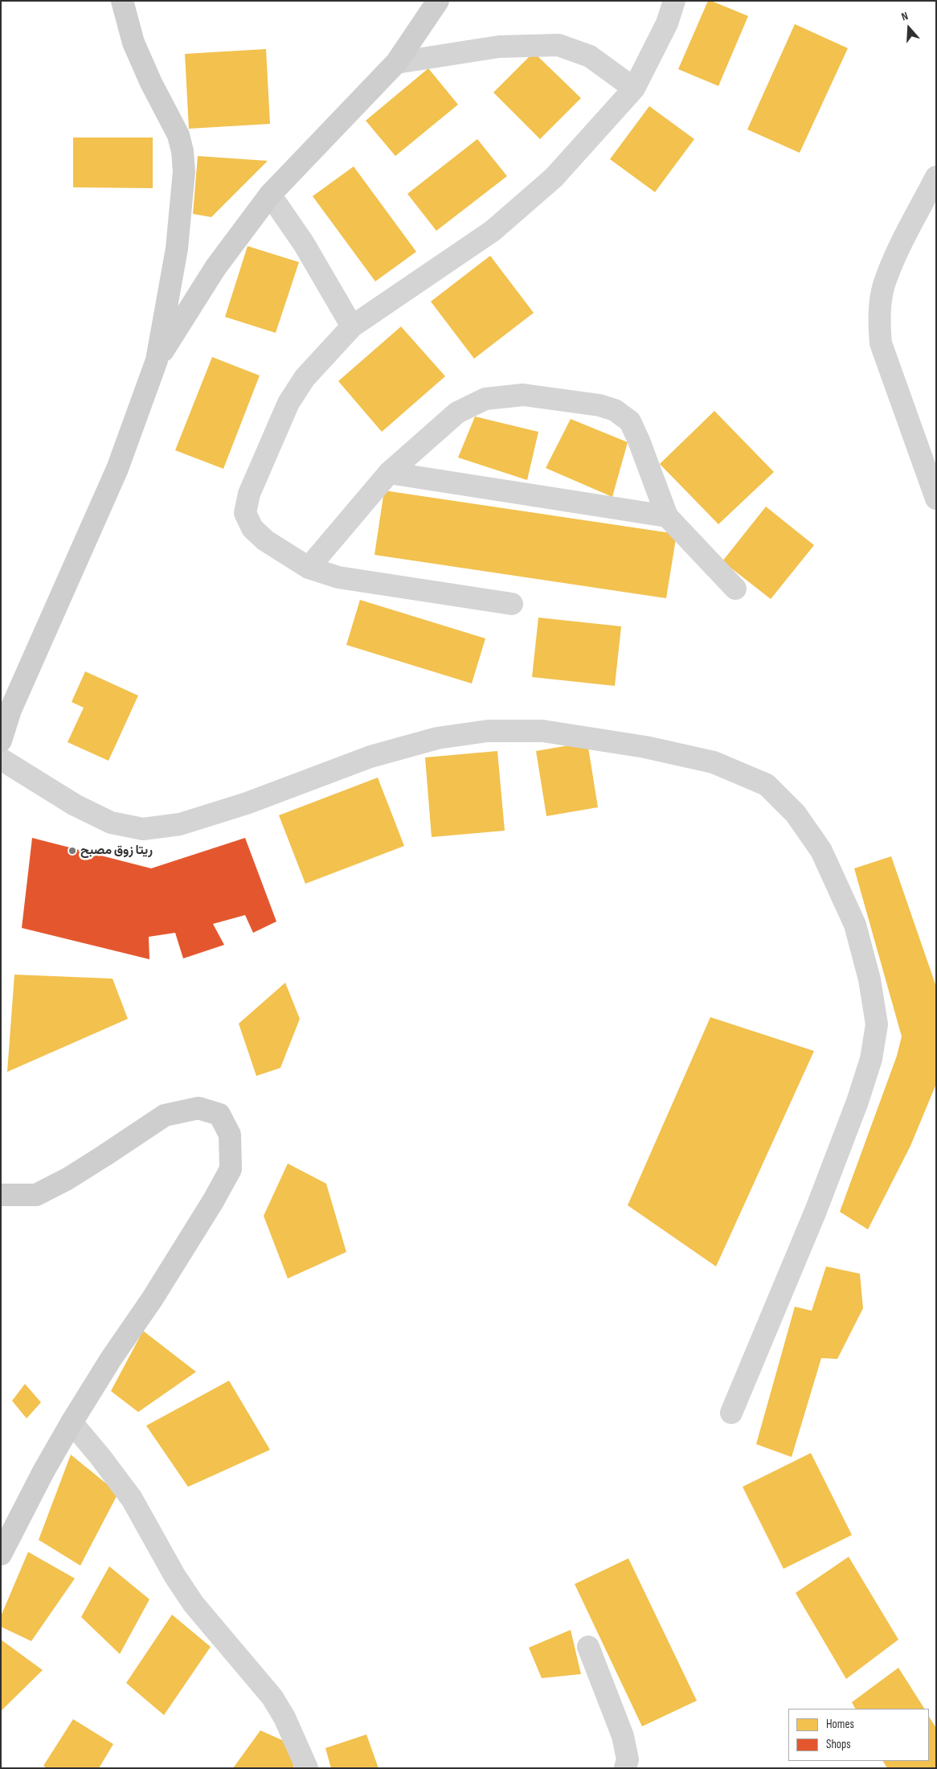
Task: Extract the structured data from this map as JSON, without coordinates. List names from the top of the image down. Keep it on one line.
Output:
{"places":["ريتا زوق مصبح"],"legend":["Homes","Shops"],"north":"top"}
